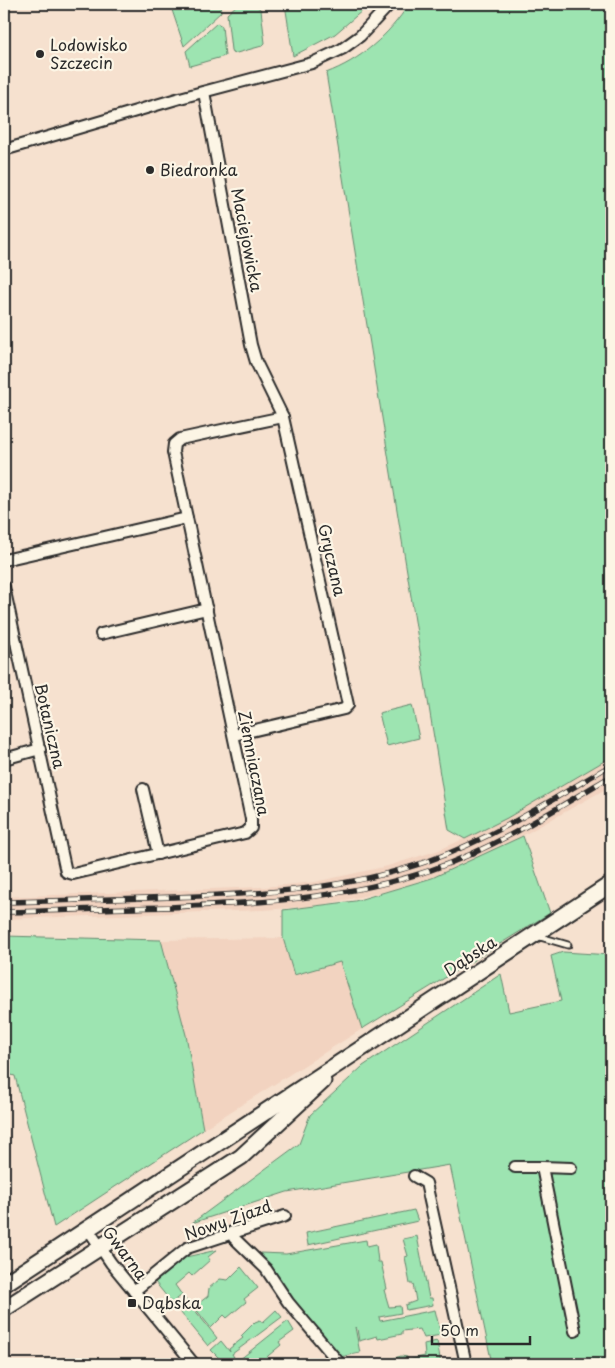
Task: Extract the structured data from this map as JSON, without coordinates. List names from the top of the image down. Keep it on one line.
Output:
{"streets":{"street":["Maciejowicka","Gryczana","Botaniczna","Ziemniaczana","Dąbska","Nowy Zjazd","Gwarna"]},"crossings":[["Maciejowicka","Gryczana"],["Maciejowicka","Ziemniaczana"],["Gryczana","Ziemniaczana"],["Botaniczna","Ziemniaczana"],["Dąbska","Gwarna"],["Nowy Zjazd","Gwarna"]],"places":{"other":["Lodowisko Szczecin","Biedronka"],"transit":["Dąbska"]},"scale_bar":"50 m"}
